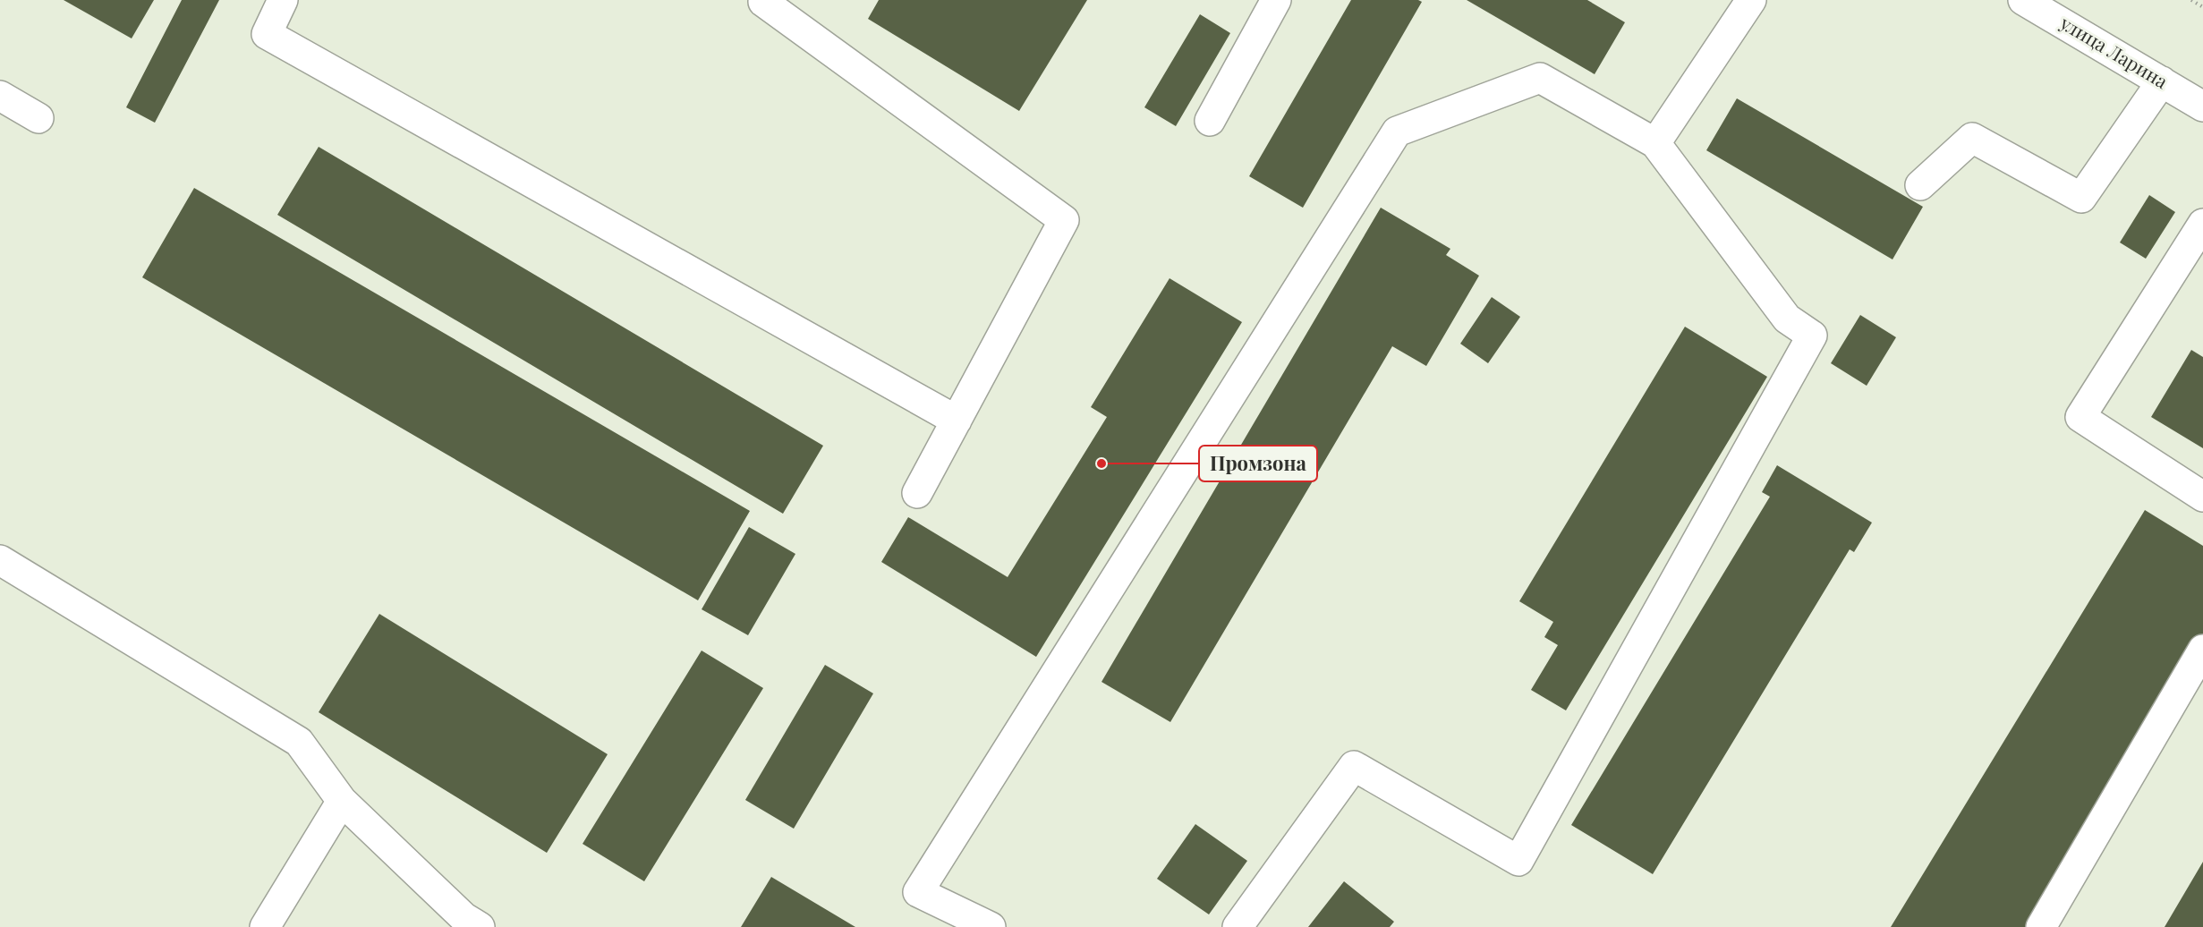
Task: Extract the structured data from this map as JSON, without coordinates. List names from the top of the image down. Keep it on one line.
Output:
{"streets":{"street":["улица Ларина"]},"places":["Промзона"]}
